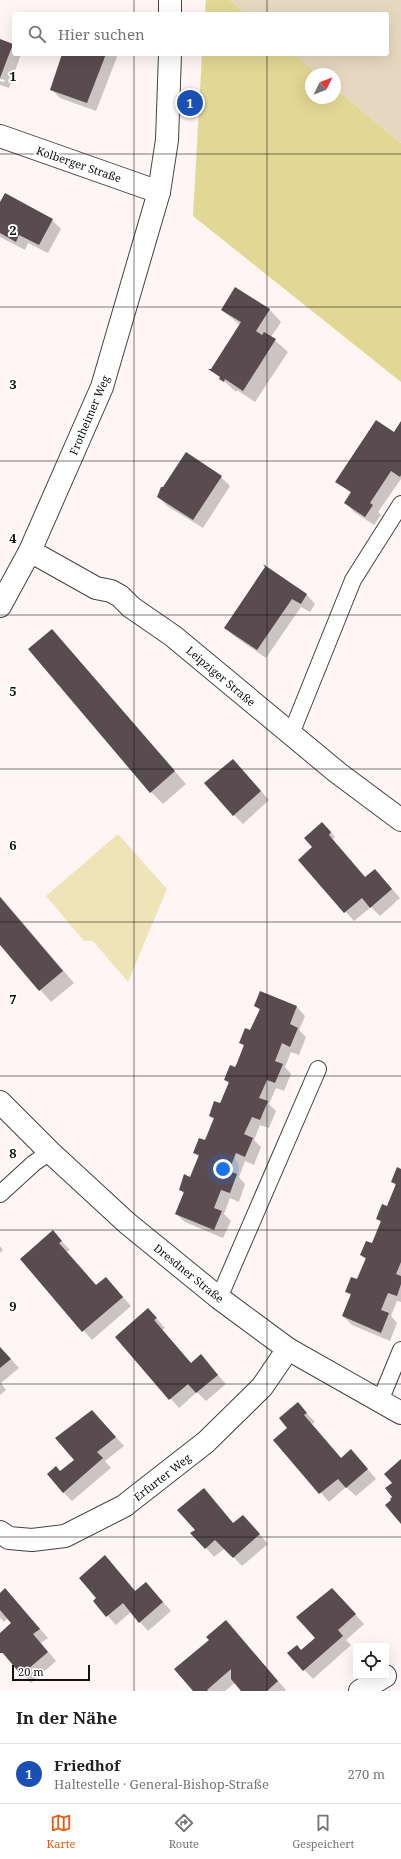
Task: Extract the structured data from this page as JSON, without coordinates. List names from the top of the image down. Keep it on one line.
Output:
{"streets":{"street":["Kolberger Straße","Frotheimer Weg","Leipziger Straße","Dresdner Straße","Erfurter Weg"]},"crossings":[["Kolberger Straße","Frotheimer Weg"],["Frotheimer Weg","Leipziger Straße"],["Dresdner Straße","Erfurter Weg"]],"scale_bar":"20 m","north":"top right","page":{"search":"Hier suchen","pins":"1","scale":"20 m","heading":"In der Nähe","list":[{"mark":"1","name":"Friedhof","note":"Haltestelle · General-Bishop-Straße","value":"270 m"}],"nav":["Karte","Route","Gespeichert"]},"grid":{"rows":["1","2","3","4","5","6","7","8","9"]}}
